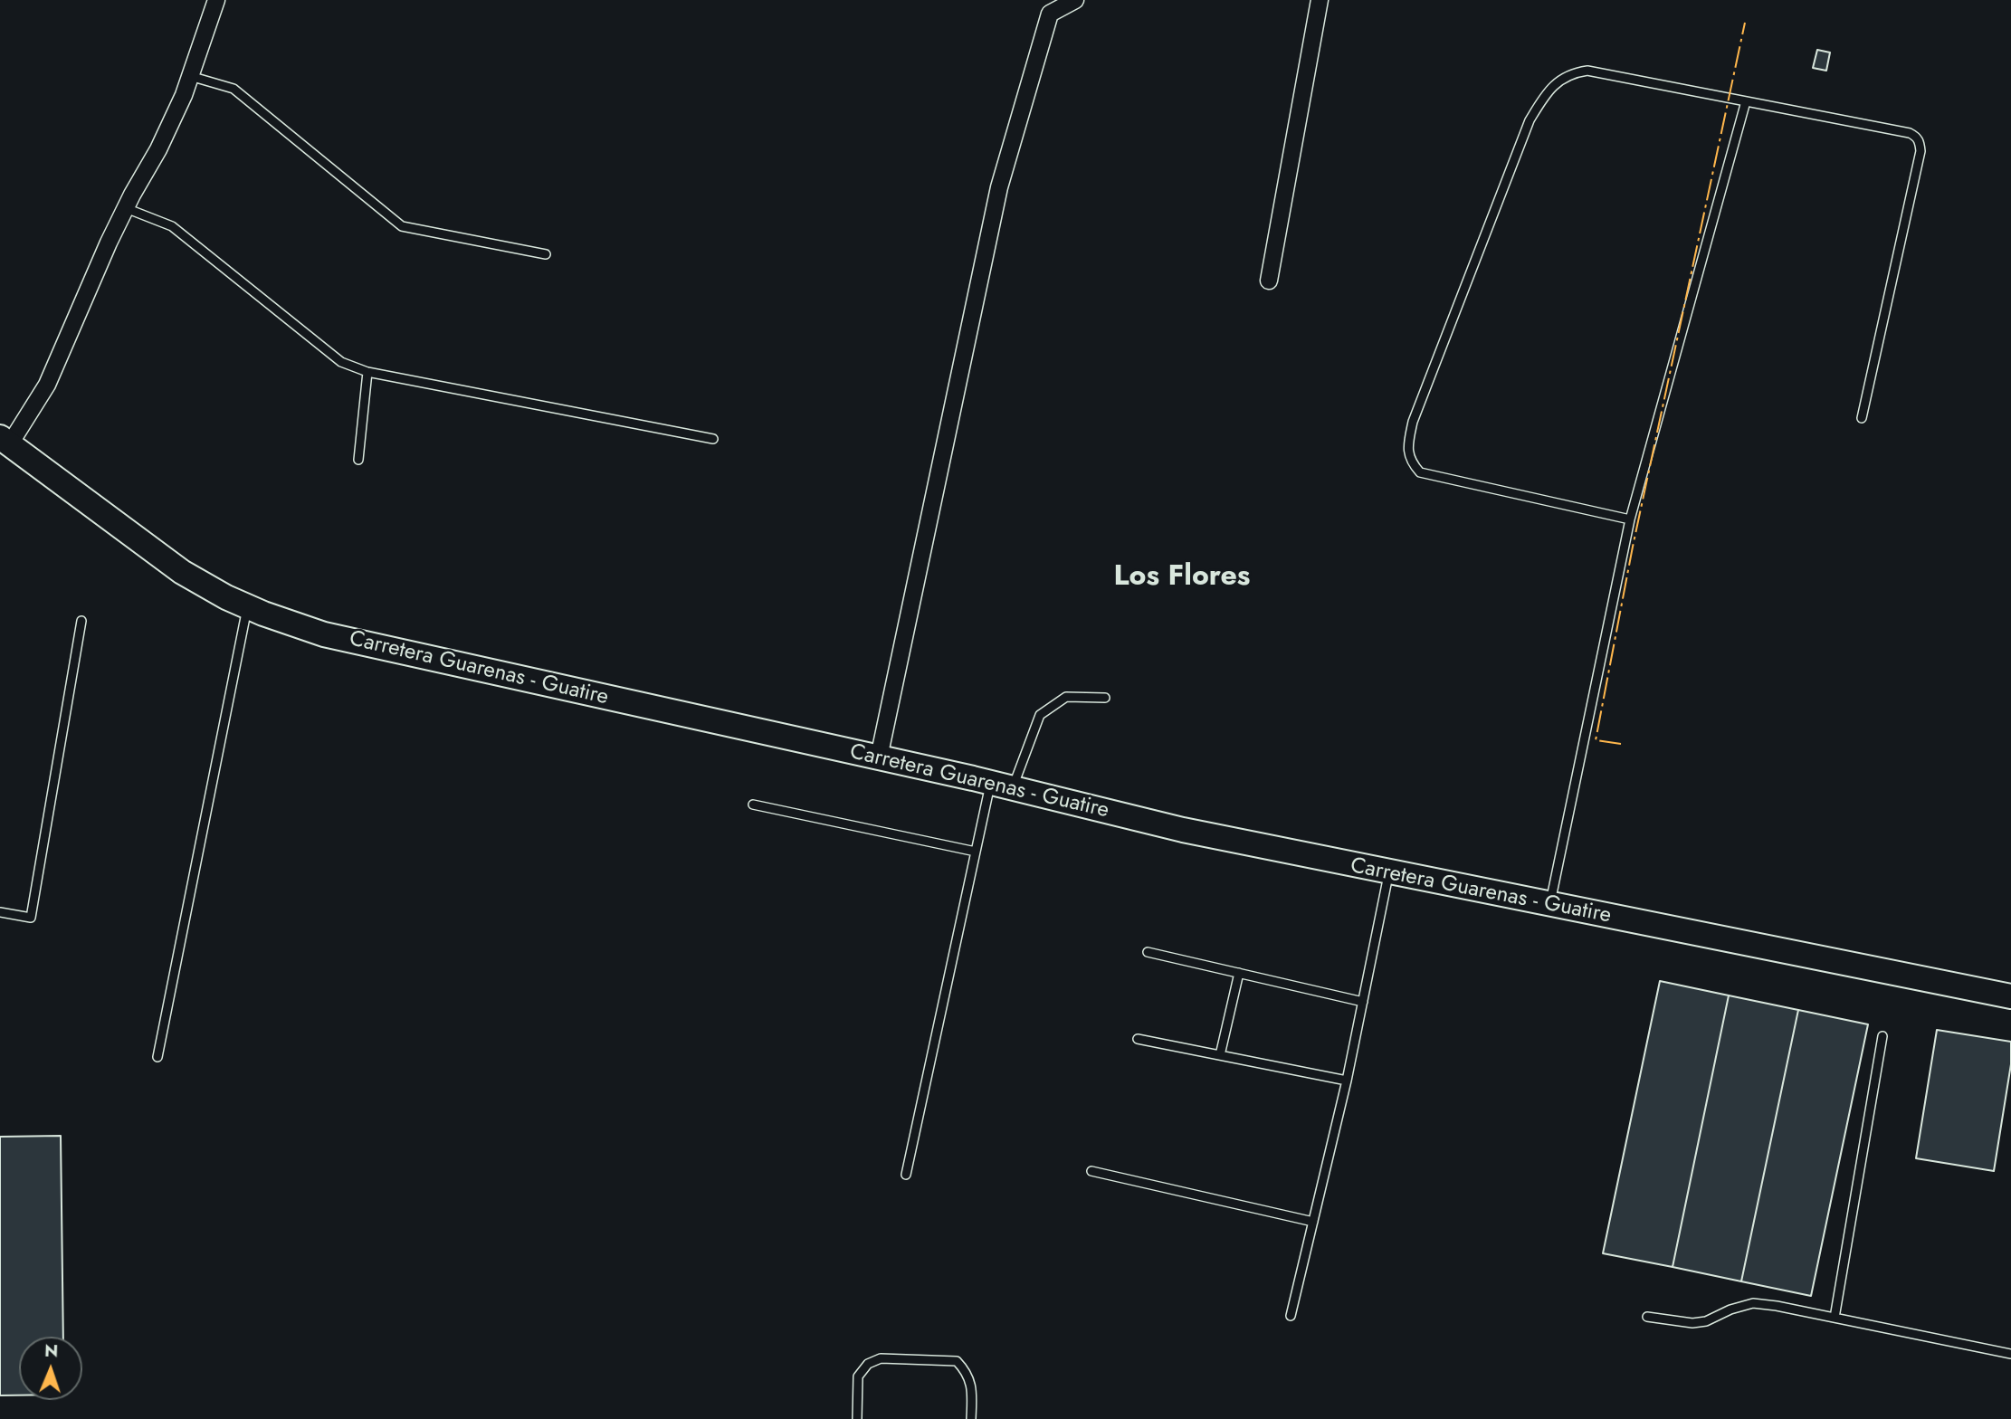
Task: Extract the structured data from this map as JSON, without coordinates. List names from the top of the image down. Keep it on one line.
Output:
{"streets":{"main road":["Carretera Guarenas - Guatire"]},"districts":["Los Flores"],"north":"top"}
